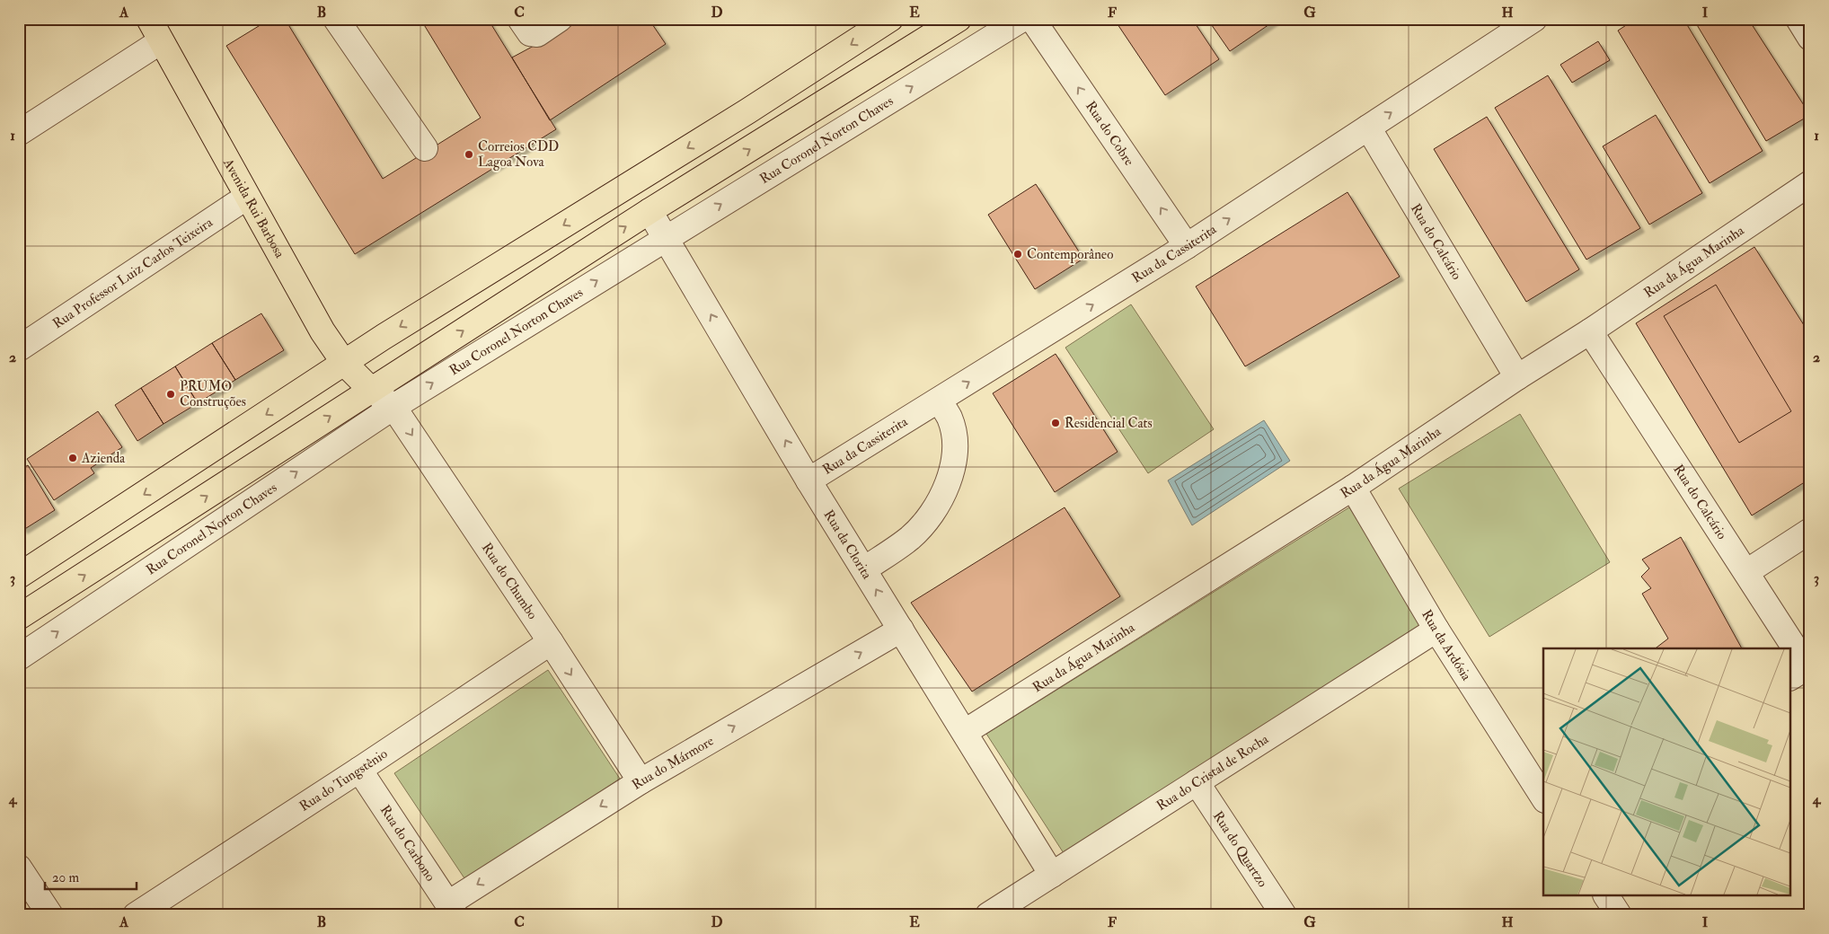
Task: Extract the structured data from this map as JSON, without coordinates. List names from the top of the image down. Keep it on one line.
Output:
{"streets":{"main road":["Rua Coronel Norton Chaves","Avenida Rui Barbosa"],"street":["Rua do Cobre","Rua do Calcário","Rua da Cassiterita","Rua da Água Marinha","Rua Professor Luiz Carlos Teixeira","Rua da Clorita","Rua do Chumbo","Rua da Ardósia","Rua do Mármore","Rua do Cristal de Rocha","Rua do Tungstênio","Rua do Carbono","Rua do Quartzo"]},"crossings":[["Rua do Cobre","Rua da Cassiterita"],["Rua Coronel Norton Chaves","Avenida Rui Barbosa"],["Rua Coronel Norton Chaves","Rua da Clorita"],["Rua Coronel Norton Chaves","Rua do Chumbo"],["Avenida Rui Barbosa","Rua Professor Luiz Carlos Teixeira"],["Avenida Rui Barbosa","Rua do Chumbo"],["Rua do Calcário","Rua da Cassiterita"],["Rua do Calcário","Rua da Água Marinha"],["Rua da Cassiterita","Rua da Clorita"],["Rua da Água Marinha","Rua da Clorita"],["Rua da Água Marinha","Rua da Ardósia"],["Rua da Clorita","Rua do Mármore"],["Rua da Clorita","Rua do Cristal de Rocha"],["Rua do Chumbo","Rua do Mármore"],["Rua do Chumbo","Rua do Tungstênio"],["Rua da Ardósia","Rua do Cristal de Rocha"],["Rua do Mármore","Rua do Carbono"],["Rua do Cristal de Rocha","Rua do Quartzo"],["Rua do Tungstênio","Rua do Carbono"]],"one_way":["Rua do Cobre","Rua da Cassiterita","Rua da Clorita","Rua do Chumbo"],"places":["Correios CDD Lagoa Nova","Contemporâneo","PRUMO Construções","Residencial Cats","Azienda"],"scale_bar":"20 m","grid":{"columns":["A","B","C","D","E","F","G","H","I"],"rows":["1","2","3","4"]}}
